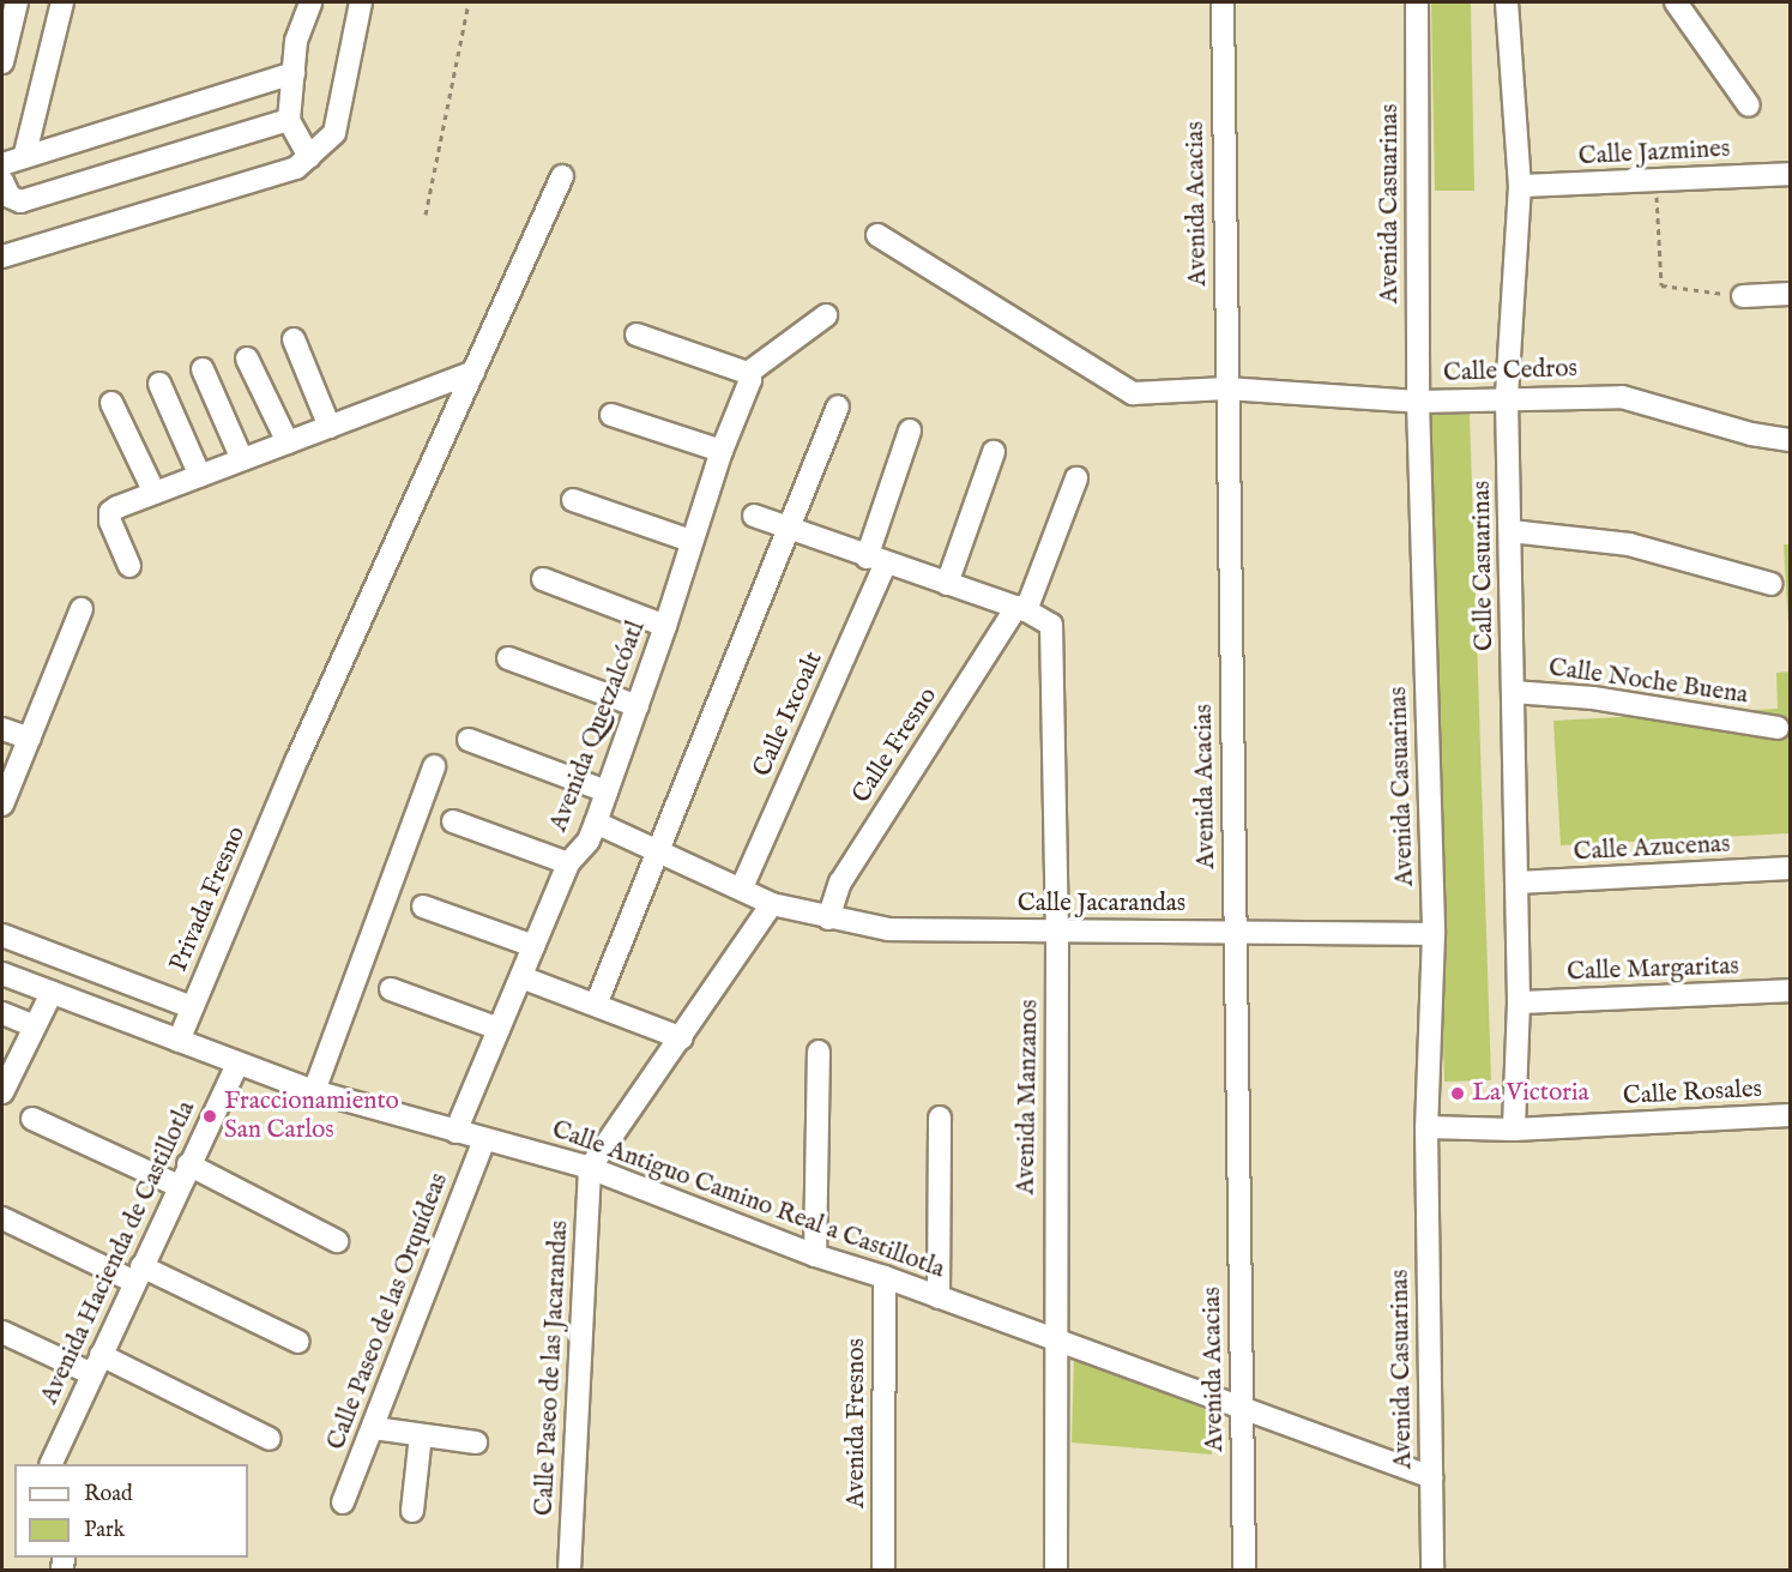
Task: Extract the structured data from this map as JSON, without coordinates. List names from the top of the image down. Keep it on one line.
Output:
{"streets":{"street":["Calle Jazmines","Avenida Acacias","Avenida Casuarinas","Calle Cedros","Calle Casuarinas","Calle Noche Buena","Calle Ixcoalt","Avenida Quetzalcóatl","Calle Fresno","Calle Azucenas","Privada Fresno","Calle Jacarandas","Calle Margaritas","Calle Rosales","Avenida Manzanos","Calle Antiguo Camino Real a Castillotla","Avenida Hacienda de Castillotla","Calle Paseo de las Orquídeas","Calle Paseo de las Jacarandas","Avenida Fresnos"]},"crossings":[["Calle Jazmines","Calle Casuarinas"],["Avenida Acacias","Calle Cedros"],["Avenida Acacias","Calle Jacarandas"],["Avenida Acacias","Calle Antiguo Camino Real a Castillotla"],["Avenida Casuarinas","Calle Cedros"],["Avenida Casuarinas","Calle Jacarandas"],["Avenida Casuarinas","Calle Rosales"],["Avenida Casuarinas","Calle Antiguo Camino Real a Castillotla"],["Calle Cedros","Calle Casuarinas"],["Calle Casuarinas","Calle Noche Buena"],["Calle Casuarinas","Calle Azucenas"],["Calle Casuarinas","Calle Margaritas"],["Calle Casuarinas","Calle Rosales"],["Calle Ixcoalt","Calle Jacarandas"],["Avenida Quetzalcóatl","Calle Jacarandas"],["Avenida Quetzalcóatl","Calle Antiguo Camino Real a Castillotla"],["Calle Fresno","Calle Jacarandas"],["Calle Fresno","Avenida Manzanos"],["Privada Fresno","Calle Antiguo Camino Real a Castillotla"],["Calle Jacarandas","Avenida Manzanos"],["Avenida Manzanos","Calle Antiguo Camino Real a Castillotla"],["Calle Antiguo Camino Real a Castillotla","Avenida Hacienda de Castillotla"],["Calle Antiguo Camino Real a Castillotla","Calle Paseo de las Orquídeas"],["Calle Antiguo Camino Real a Castillotla","Calle Paseo de las Jacarandas"],["Calle Antiguo Camino Real a Castillotla","Avenida Fresnos"]],"places":["La Victoria","Fraccionamiento San Carlos"],"legend":["Road","Park"]}
